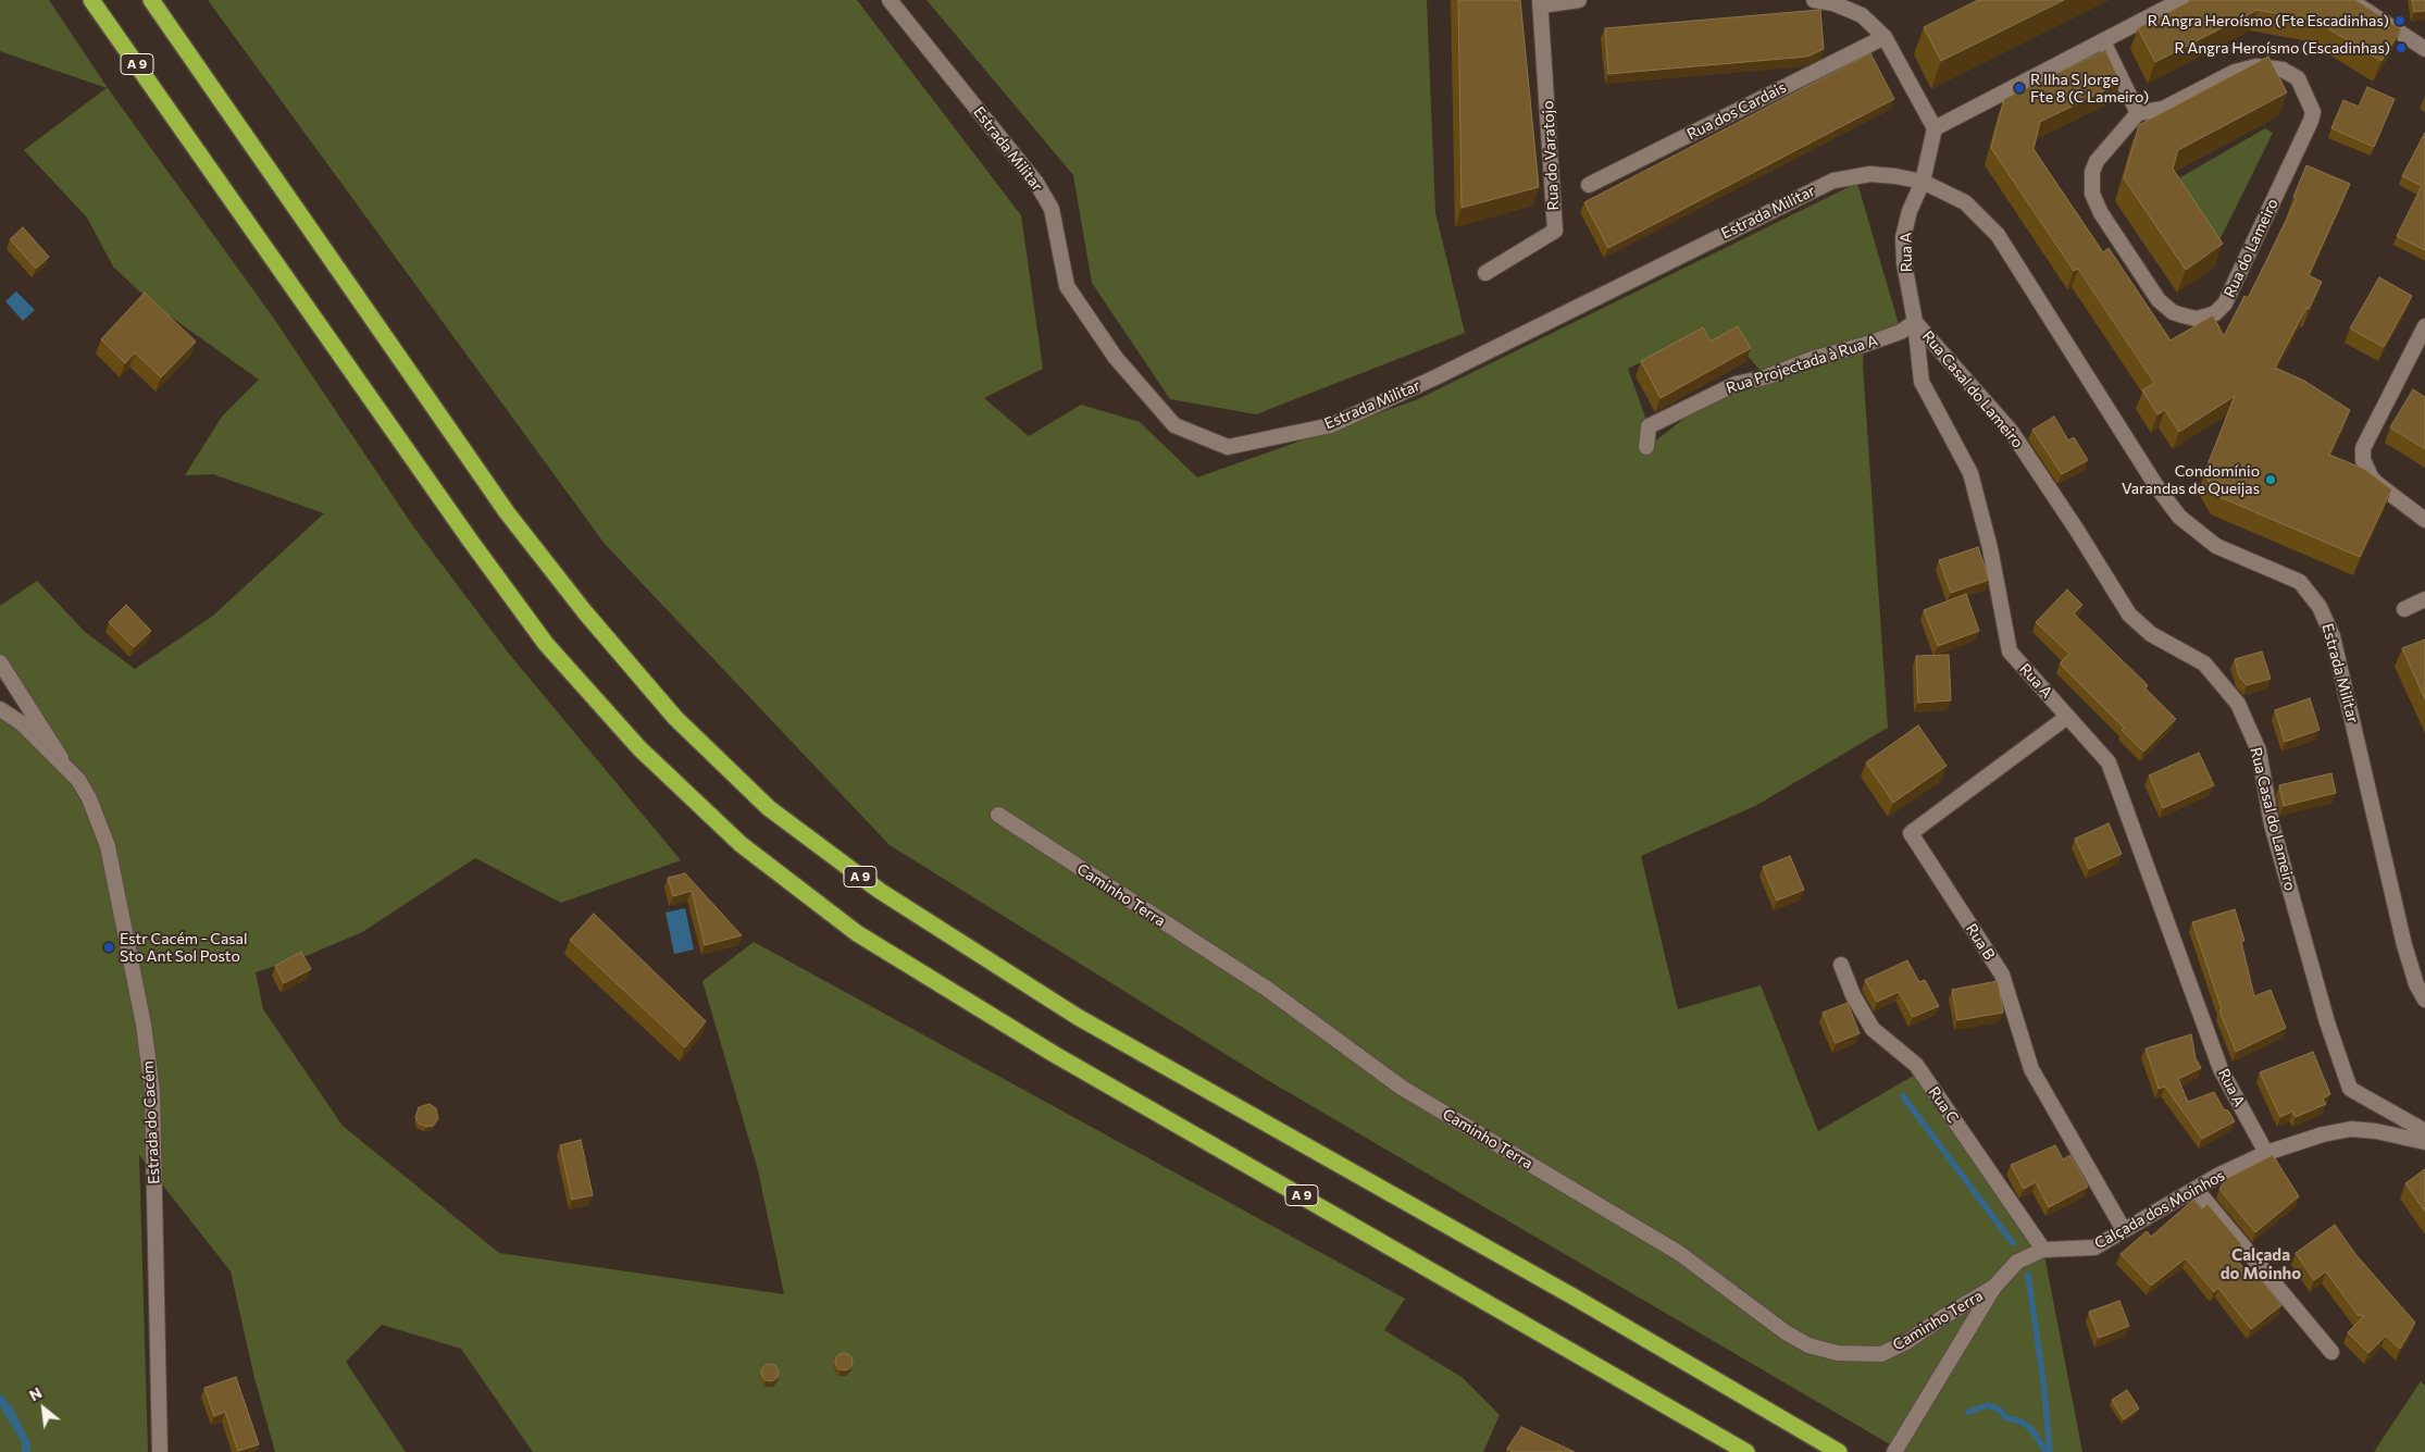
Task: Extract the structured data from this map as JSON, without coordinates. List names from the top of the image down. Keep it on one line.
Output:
{"streets":{"highway":["A 9"],"street":["Rua dos Cardais","Estrada Militar","Rua do Varatojo","Rua do Lameiro","Rua A","Rua Projectada à Rua A","Rua Casal do Lameiro","Caminho Terra","Rua B","Rua C","Estrada do Cacém","Calçada dos Moinhos"]},"crossings":[["Estrada Militar","Rua A"],["Rua A","Rua Projectada à Rua A"],["Rua A","Rua Casal do Lameiro"],["Rua A","Rua B"],["Rua A","Calçada dos Moinhos"],["Rua Projectada à Rua A","Rua Casal do Lameiro"],["Caminho Terra","Calçada dos Moinhos"],["Rua B","Calçada dos Moinhos"],["Rua C","Calçada dos Moinhos"]],"districts":["Calçada do Moinho"],"places":["R Angra Heroísmo (Fte Escadinhas)","R Angra Heroísmo (Escadinhas)","R Ilha S Jorge Fte 8 (C Lameiro)","Condomínio Varandas de Queijas","Estr Cacém - Casal Sto Ant Sol Posto"],"north":"top left"}
